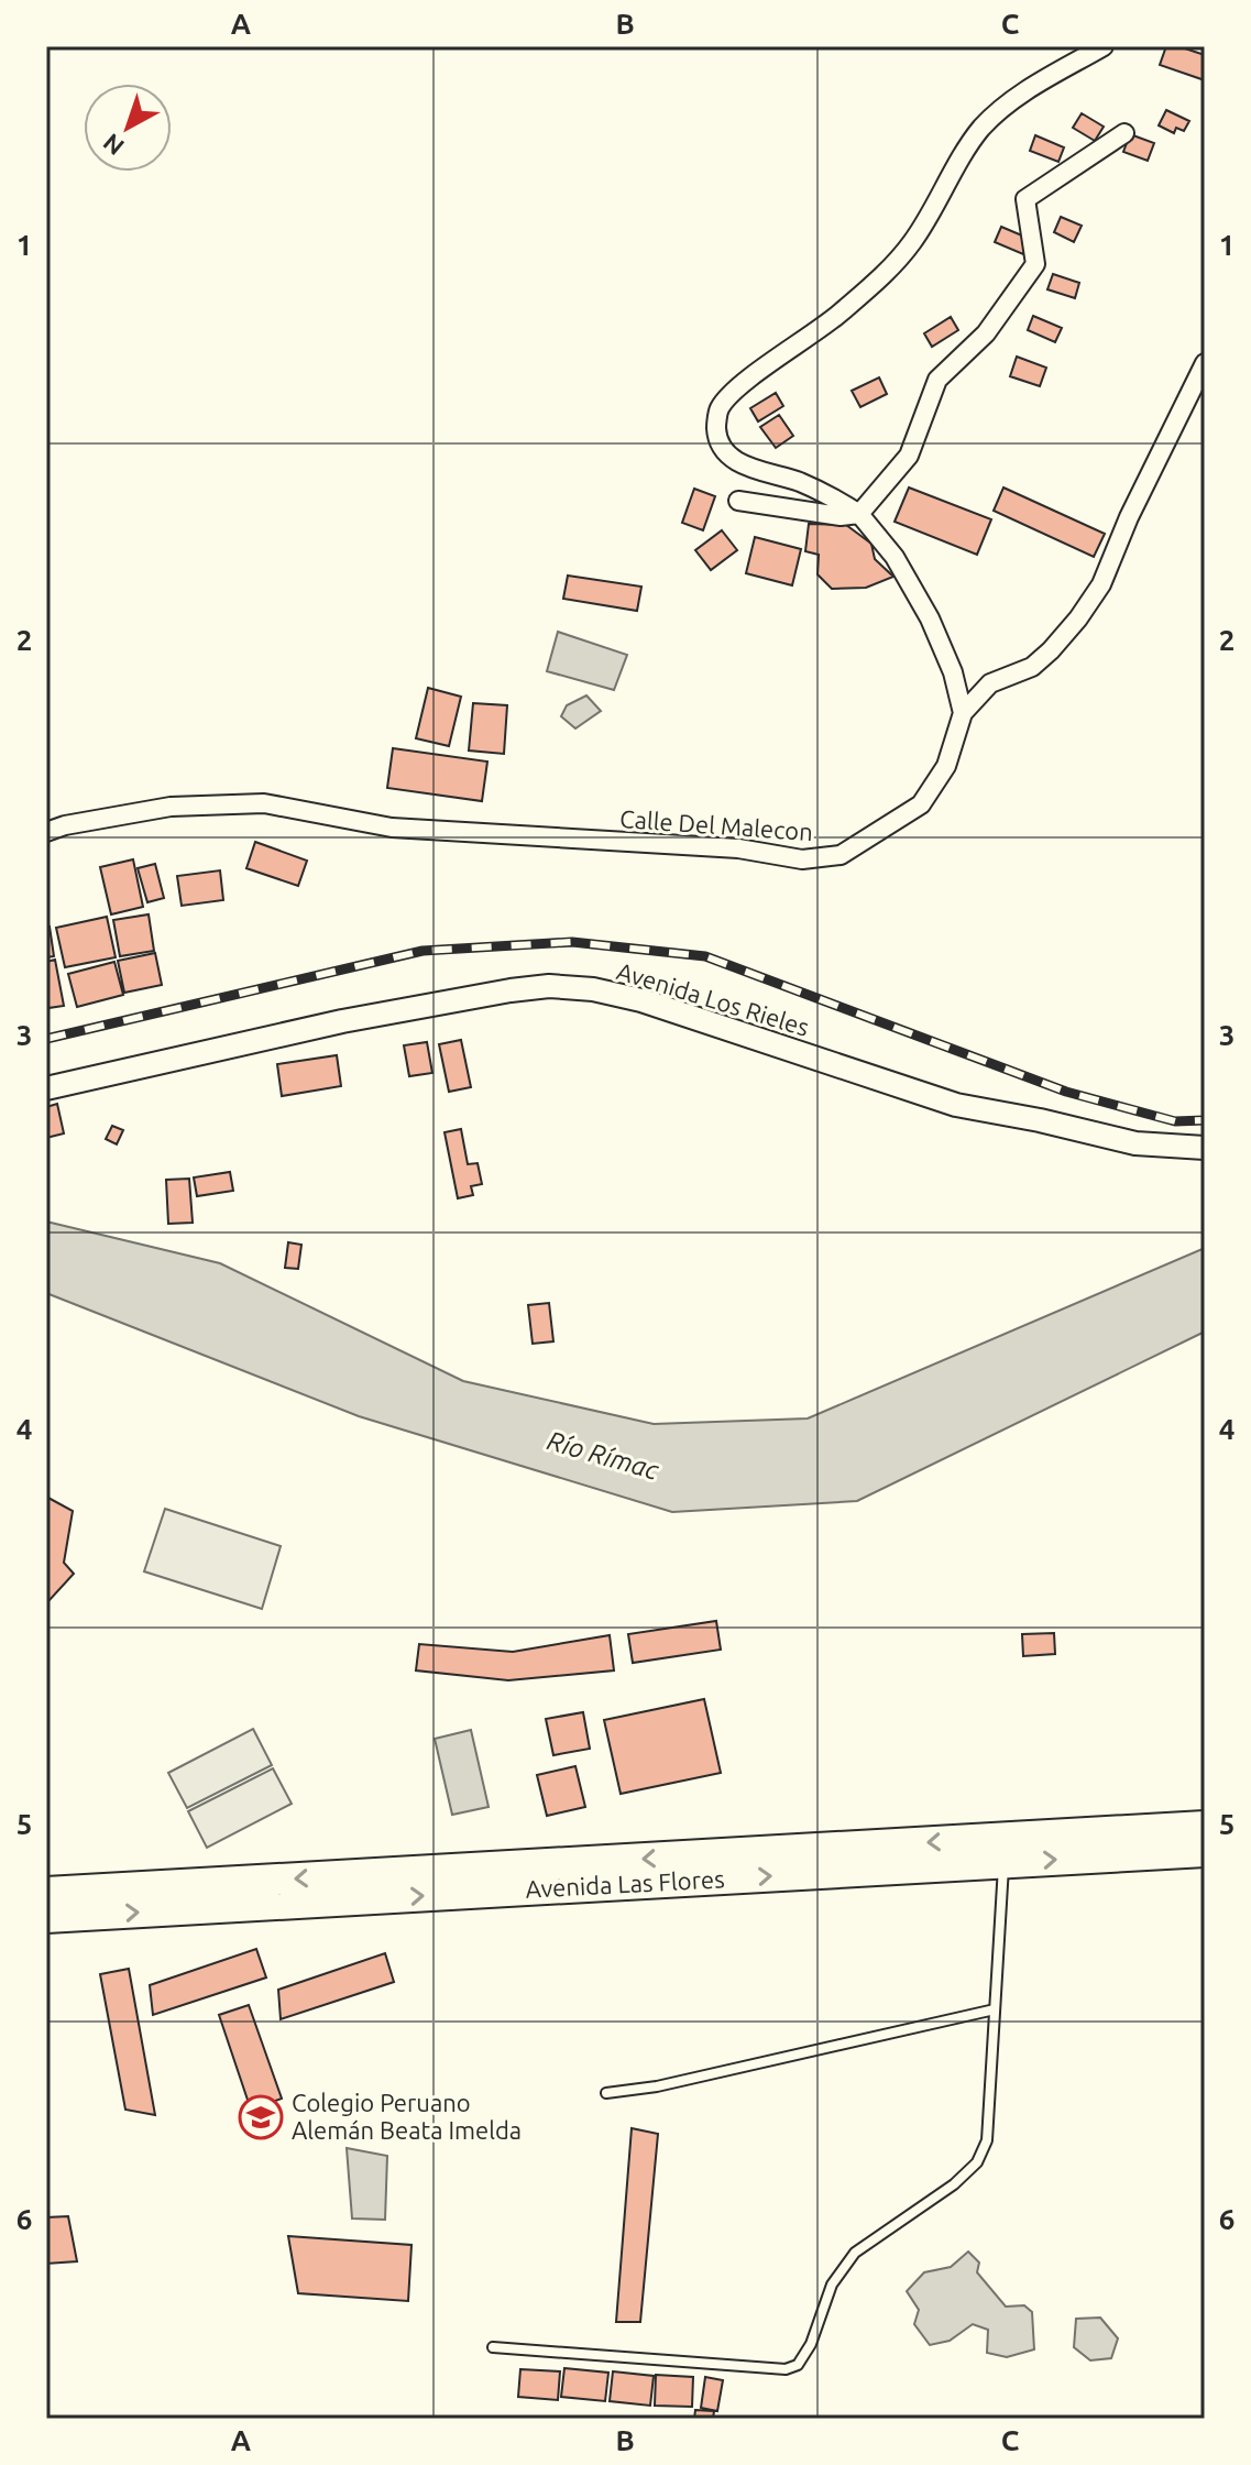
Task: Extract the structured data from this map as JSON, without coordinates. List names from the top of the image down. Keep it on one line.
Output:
{"streets":{"highway":["Avenida Las Flores"],"street":["Calle Del Malecon","Avenida Los Rieles"]},"water":["Río Rímac"],"places":{"school or university":["Colegio Peruano Alemán Beata Imelda"]},"north":"bottom left","grid":{"columns":["A","B","C"],"rows":["1","2","3","4","5","6"]}}
